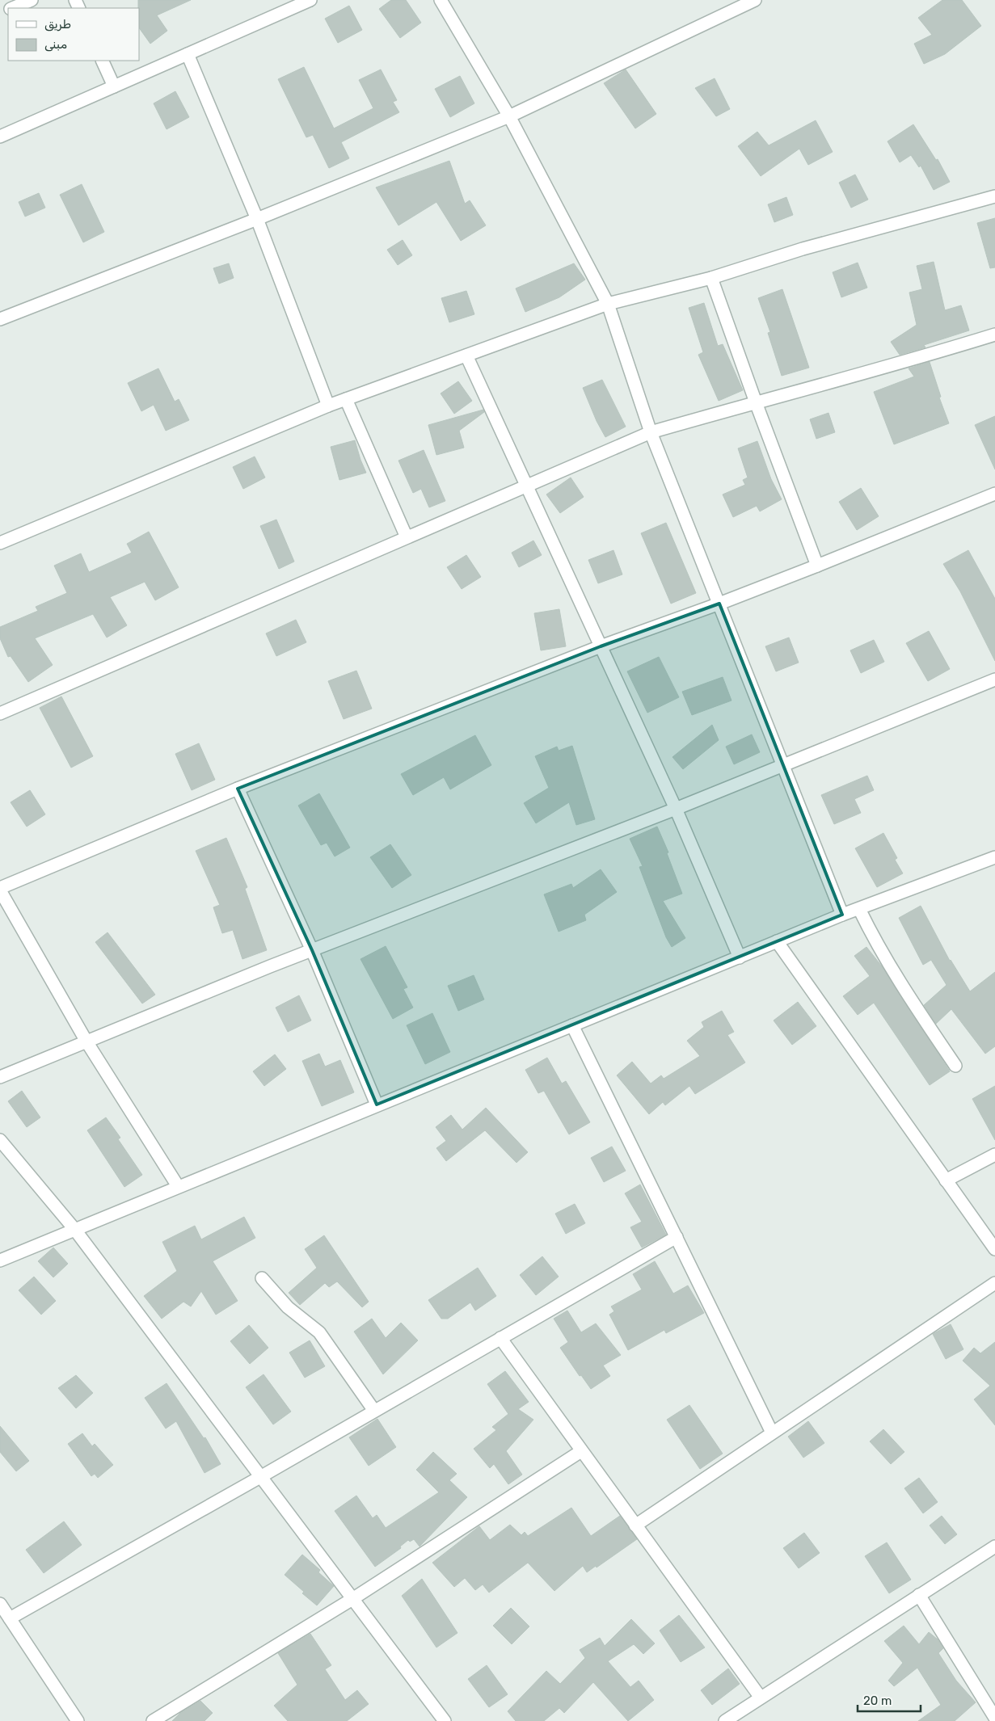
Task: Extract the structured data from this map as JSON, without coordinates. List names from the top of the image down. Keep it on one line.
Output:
{"legend":["طريق","مبنى"],"scale_bar":"20 m"}
